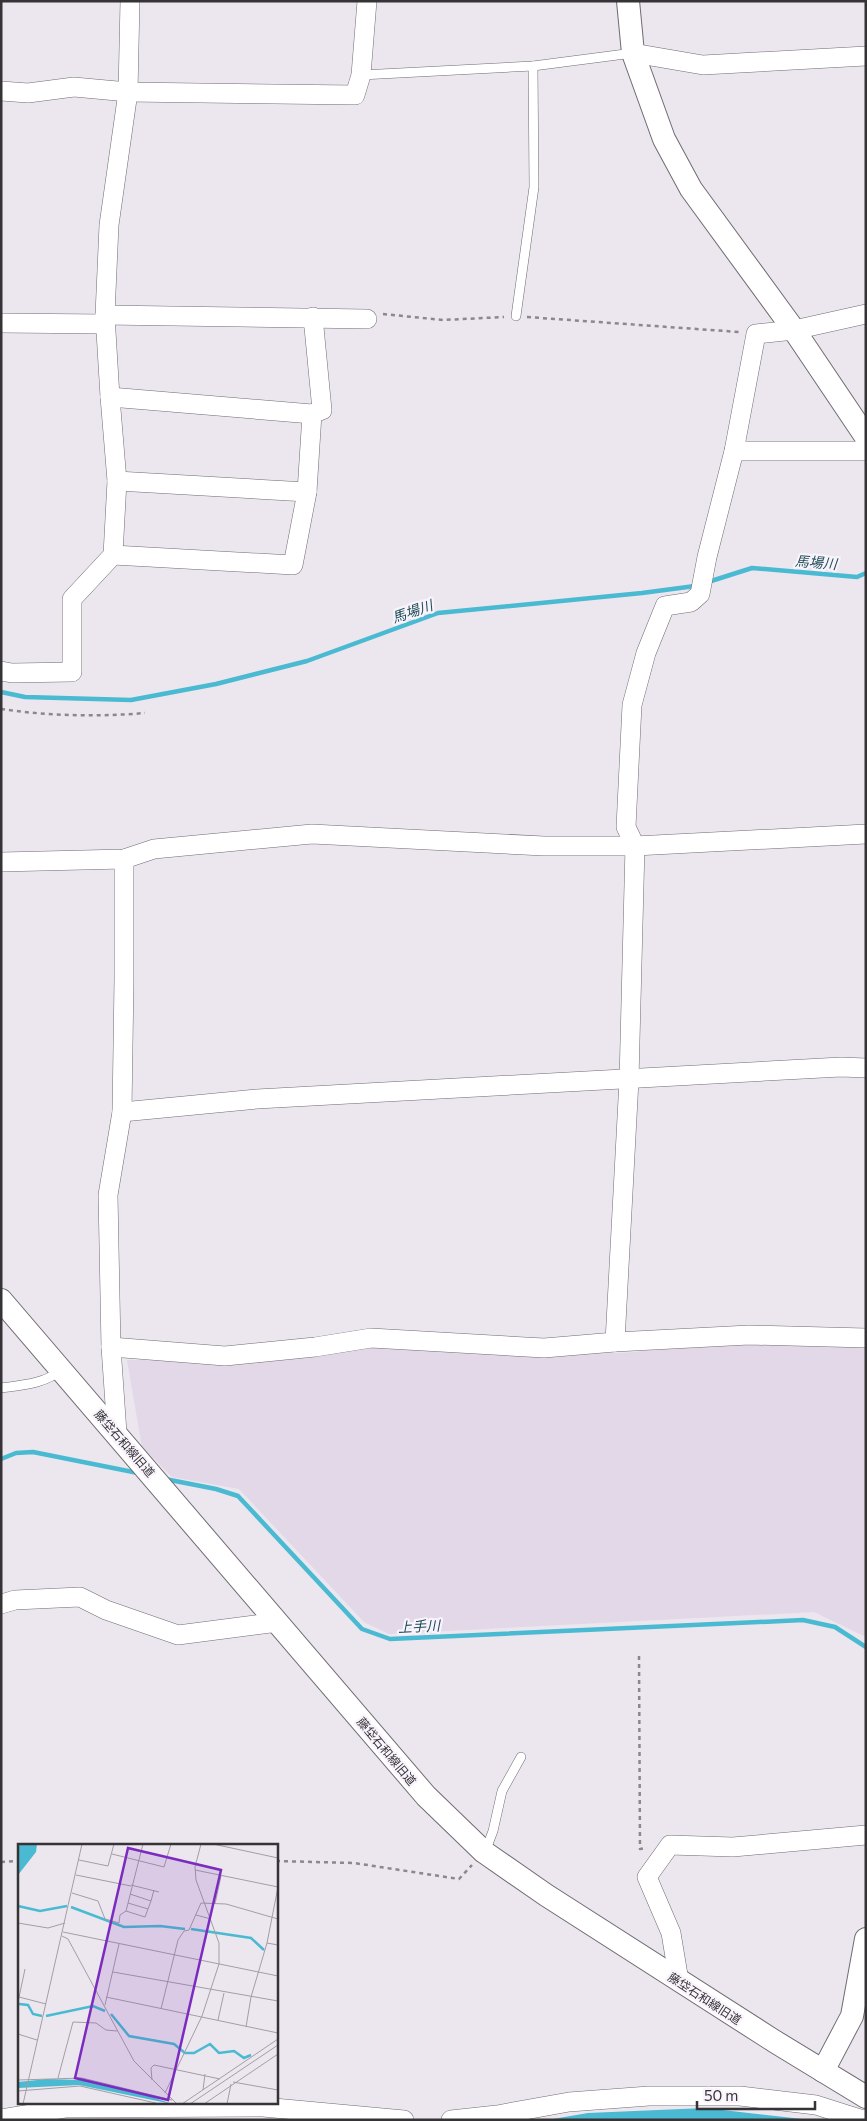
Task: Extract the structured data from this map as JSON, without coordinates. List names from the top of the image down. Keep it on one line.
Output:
{"streets":{"street":["藤垈石和線旧道"]},"water":["馬場川","上手川"],"scale_bar":"50 m"}
